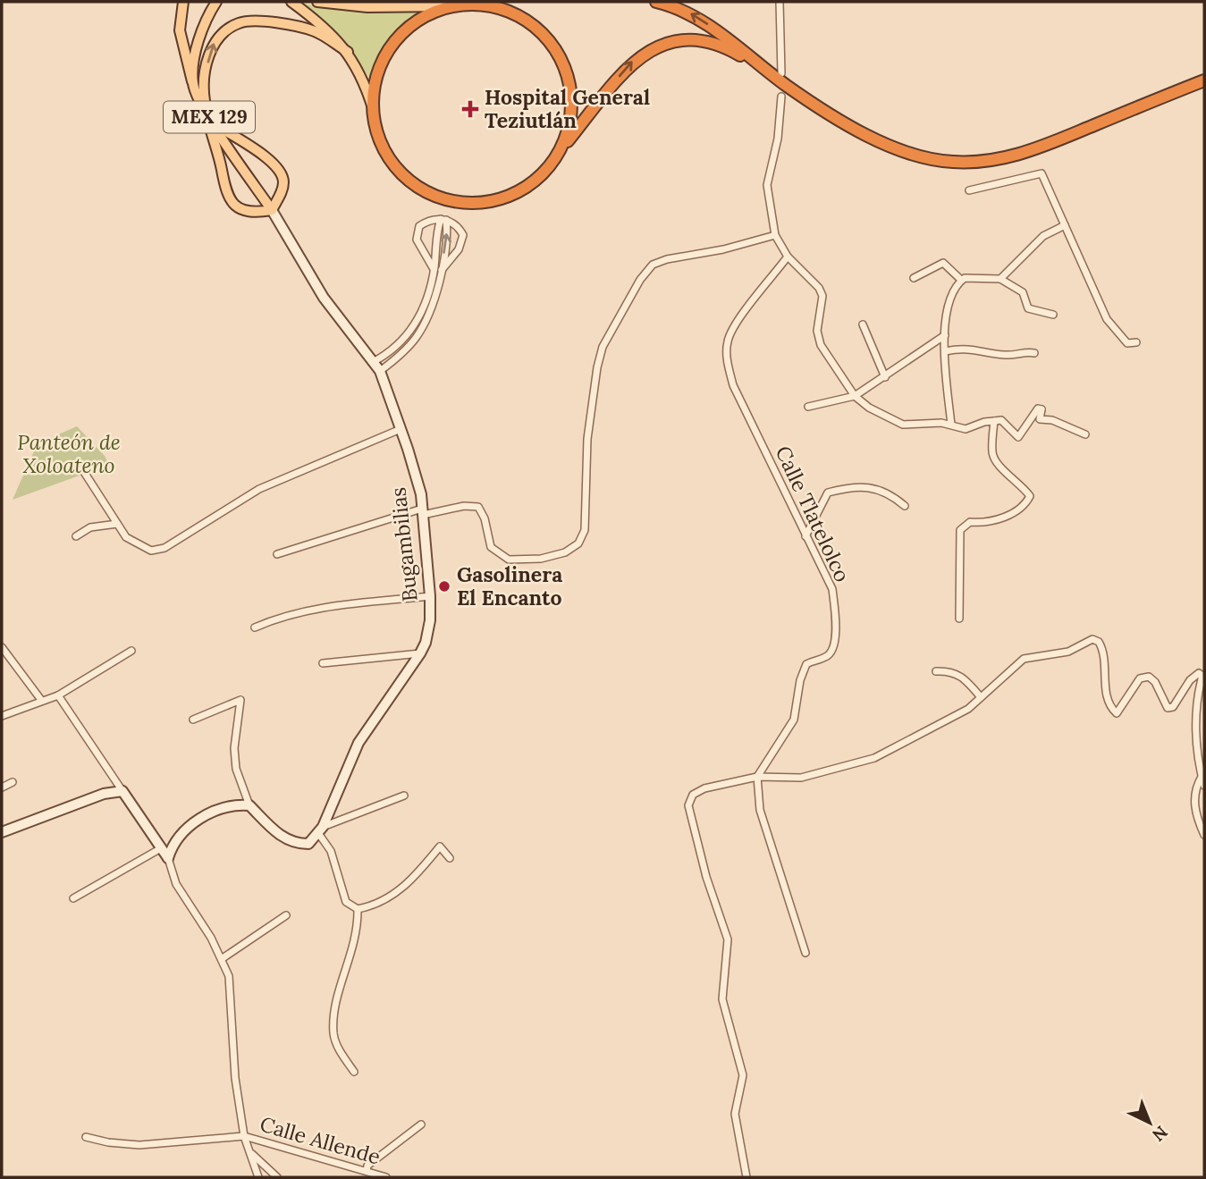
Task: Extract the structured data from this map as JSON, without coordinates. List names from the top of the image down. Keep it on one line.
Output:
{"streets":{"main road":["MEX 129","Bugambilias"],"street":["Calle Tlatelolco","Calle Allende"]},"crossings":[["MEX 129","Bugambilias"]],"parks":["Panteón de Xoloateno"],"places":{"health":["Hospital General Teziutlán"],"other":["Gasolinera El Encanto"]},"north":"bottom right"}
